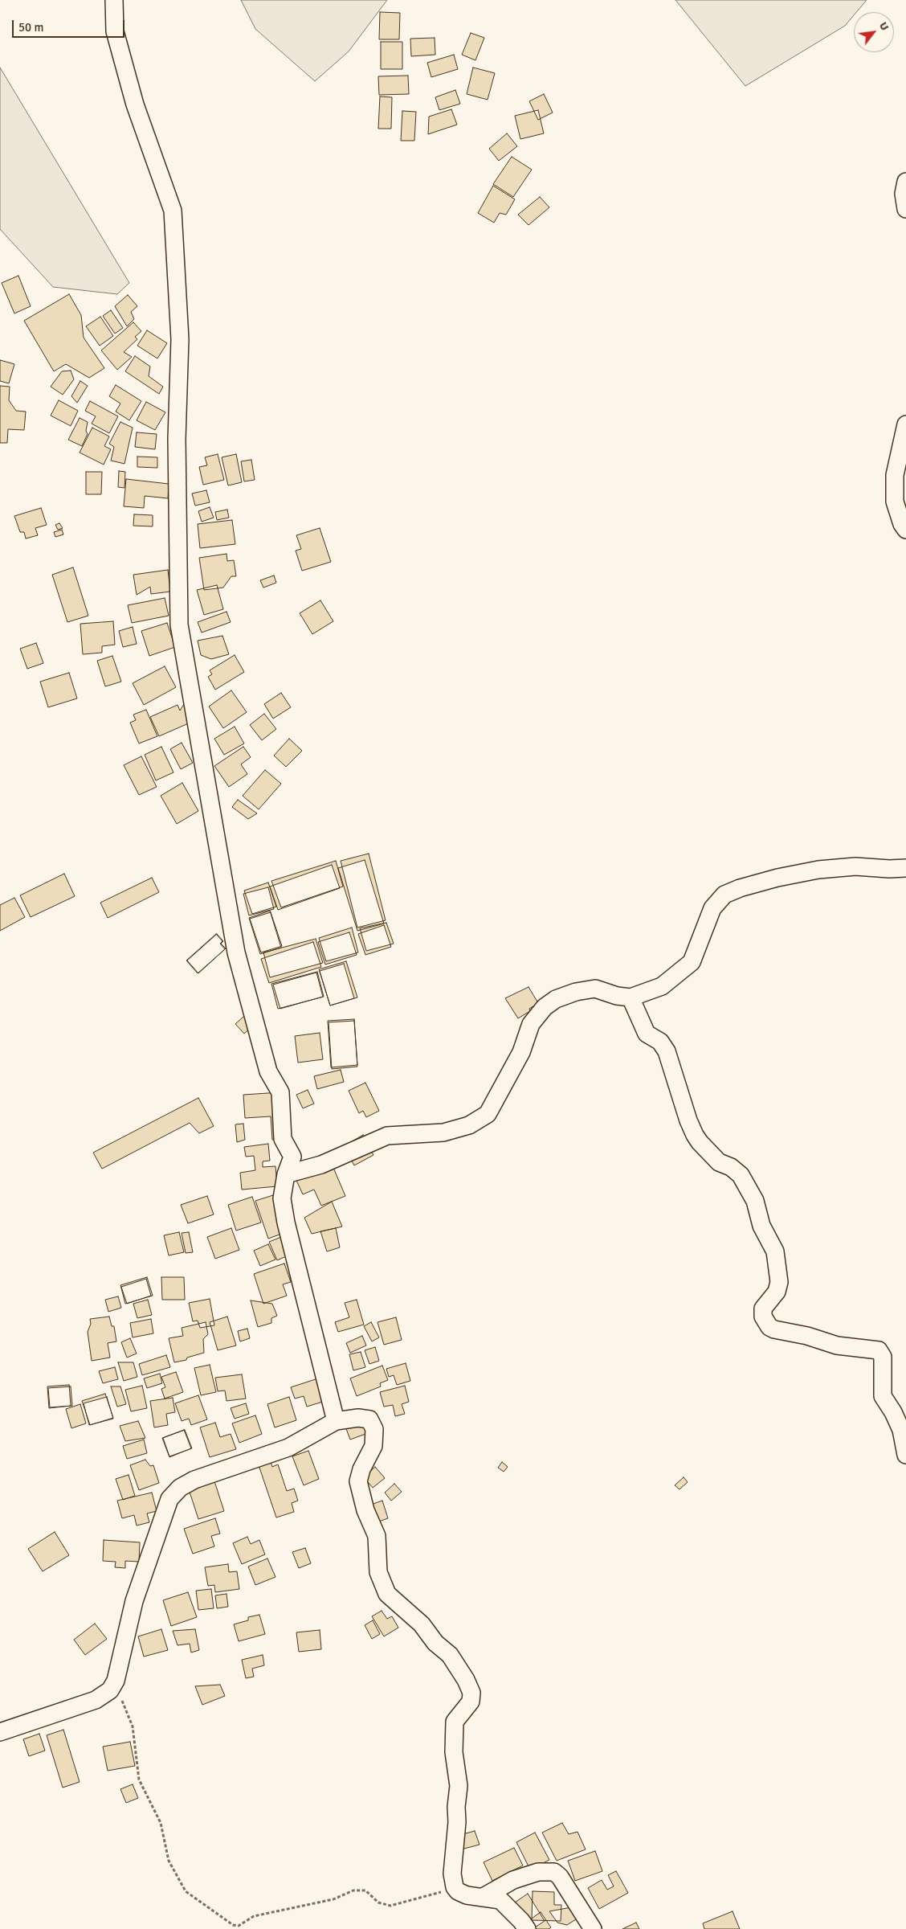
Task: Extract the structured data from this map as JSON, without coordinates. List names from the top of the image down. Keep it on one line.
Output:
{"scale_bar":"50 m","north":"top right"}
